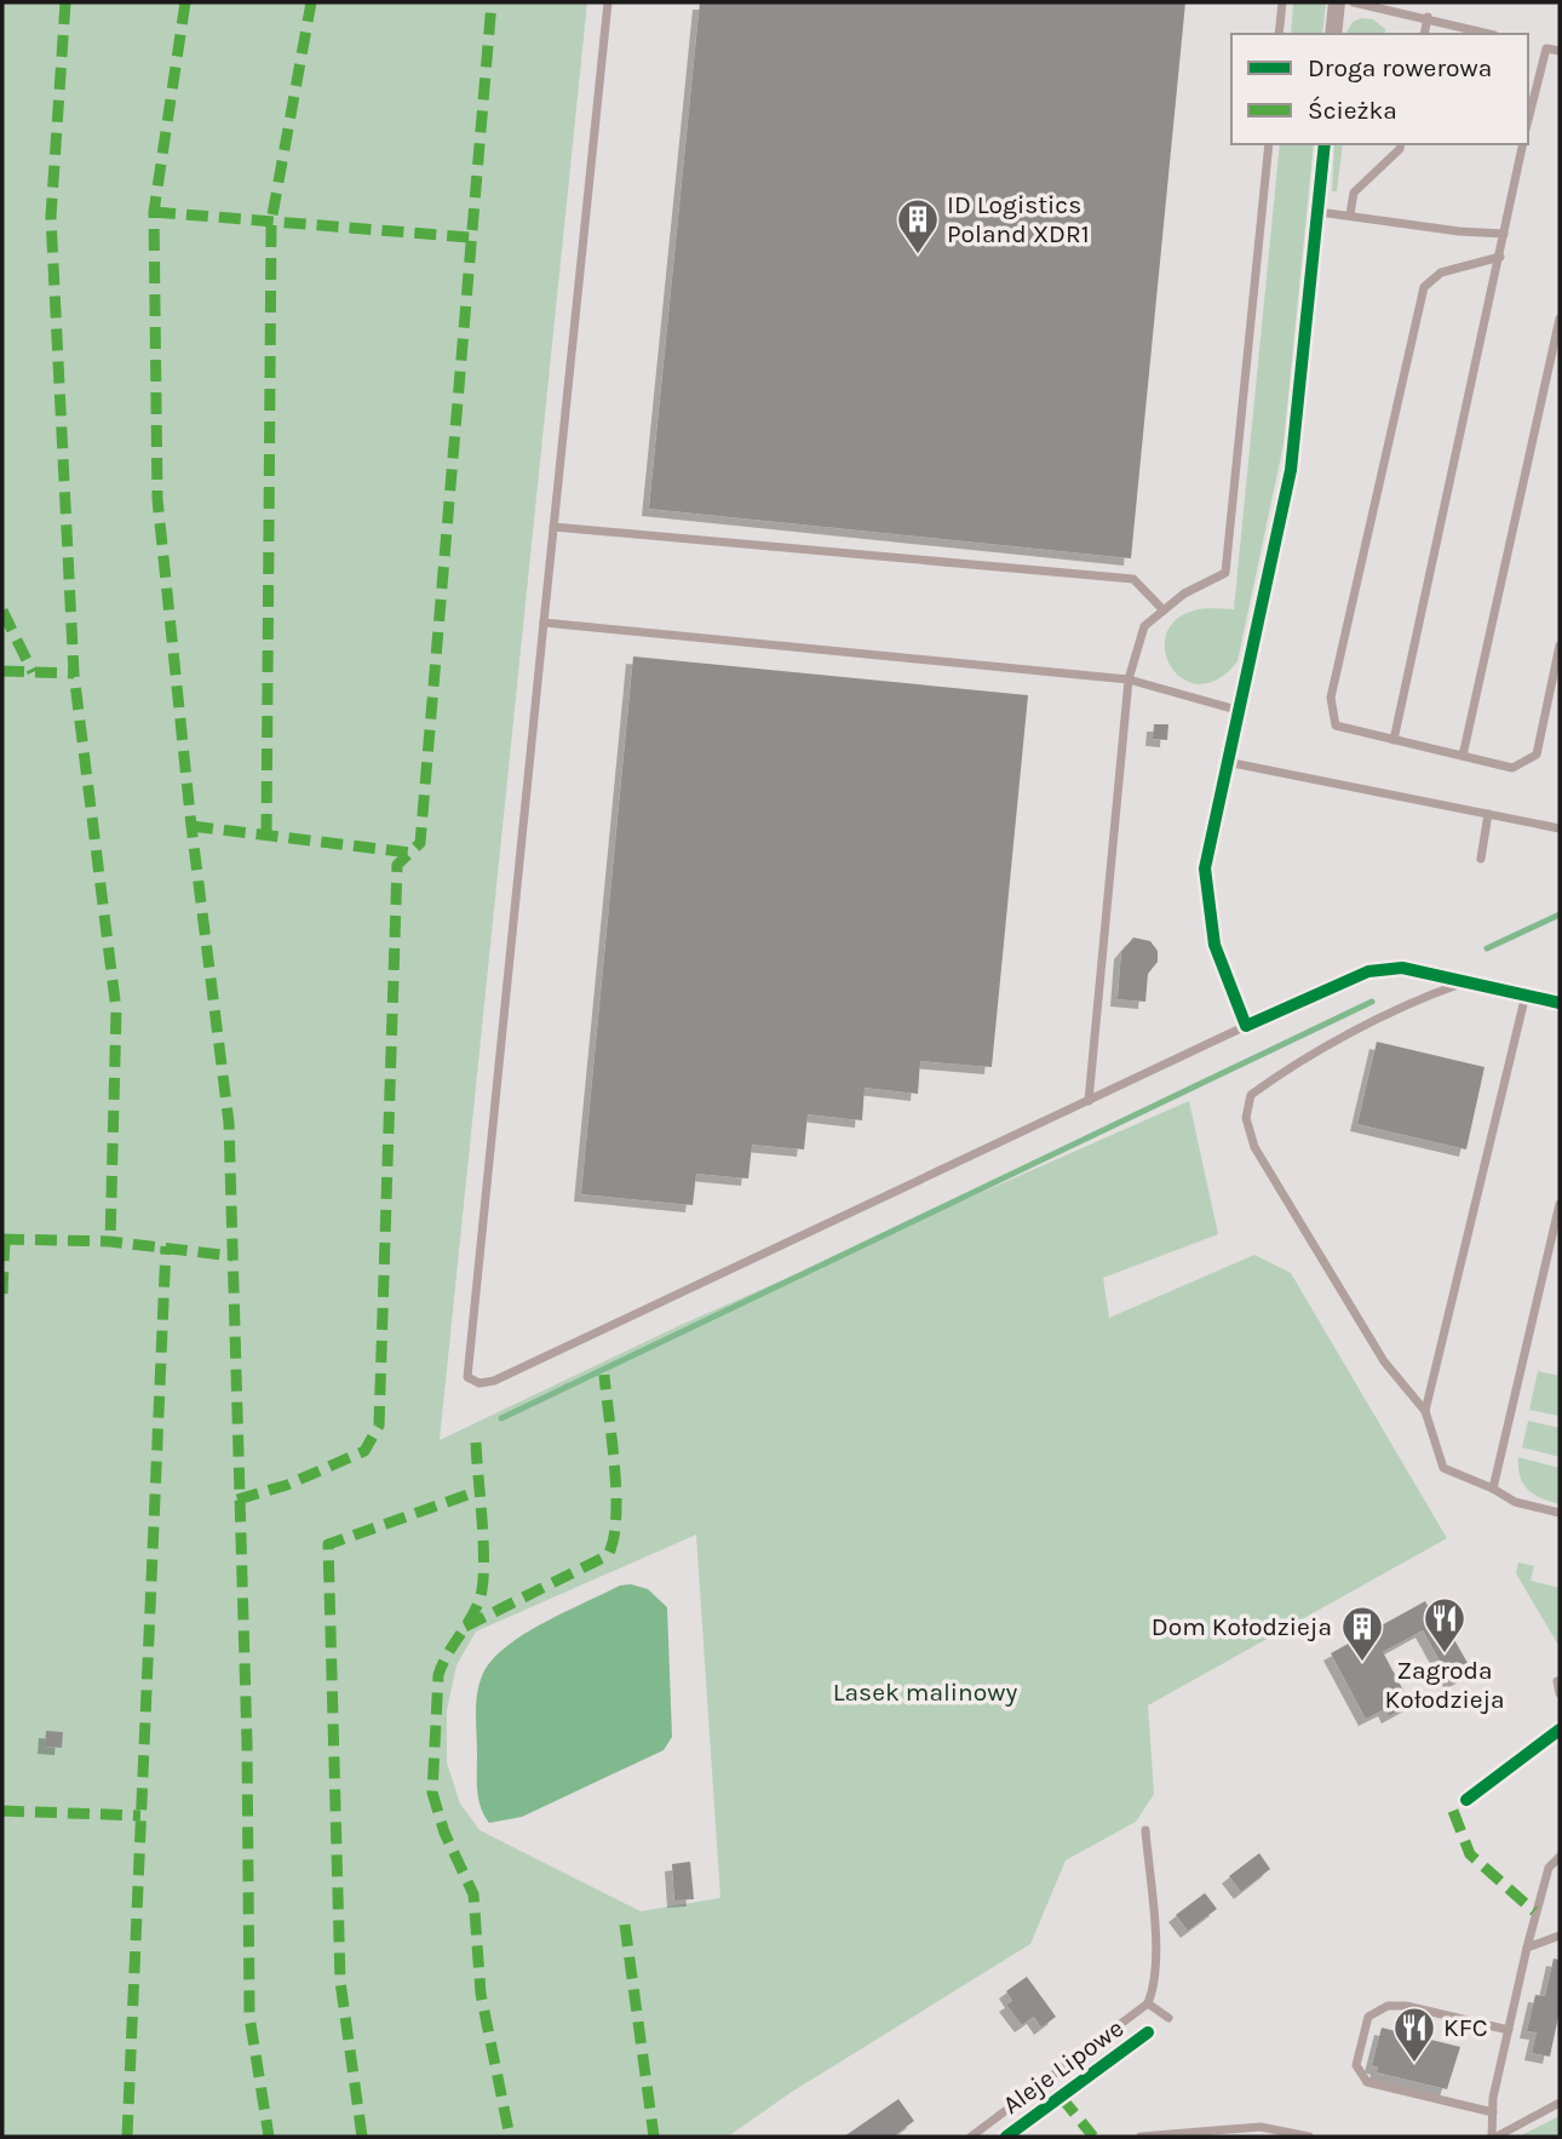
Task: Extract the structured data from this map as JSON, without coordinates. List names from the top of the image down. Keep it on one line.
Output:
{"streets":{"street":["Aleje Lipowe"]},"parks":["Lasek malinowy"],"places":{"building":["ID Logistics Poland XDR1","Dom Kołodzieja"],"restaurant":["Zagroda Kołodzieja","KFC"]},"legend":["Droga rowerowa","Ścieżka"]}
